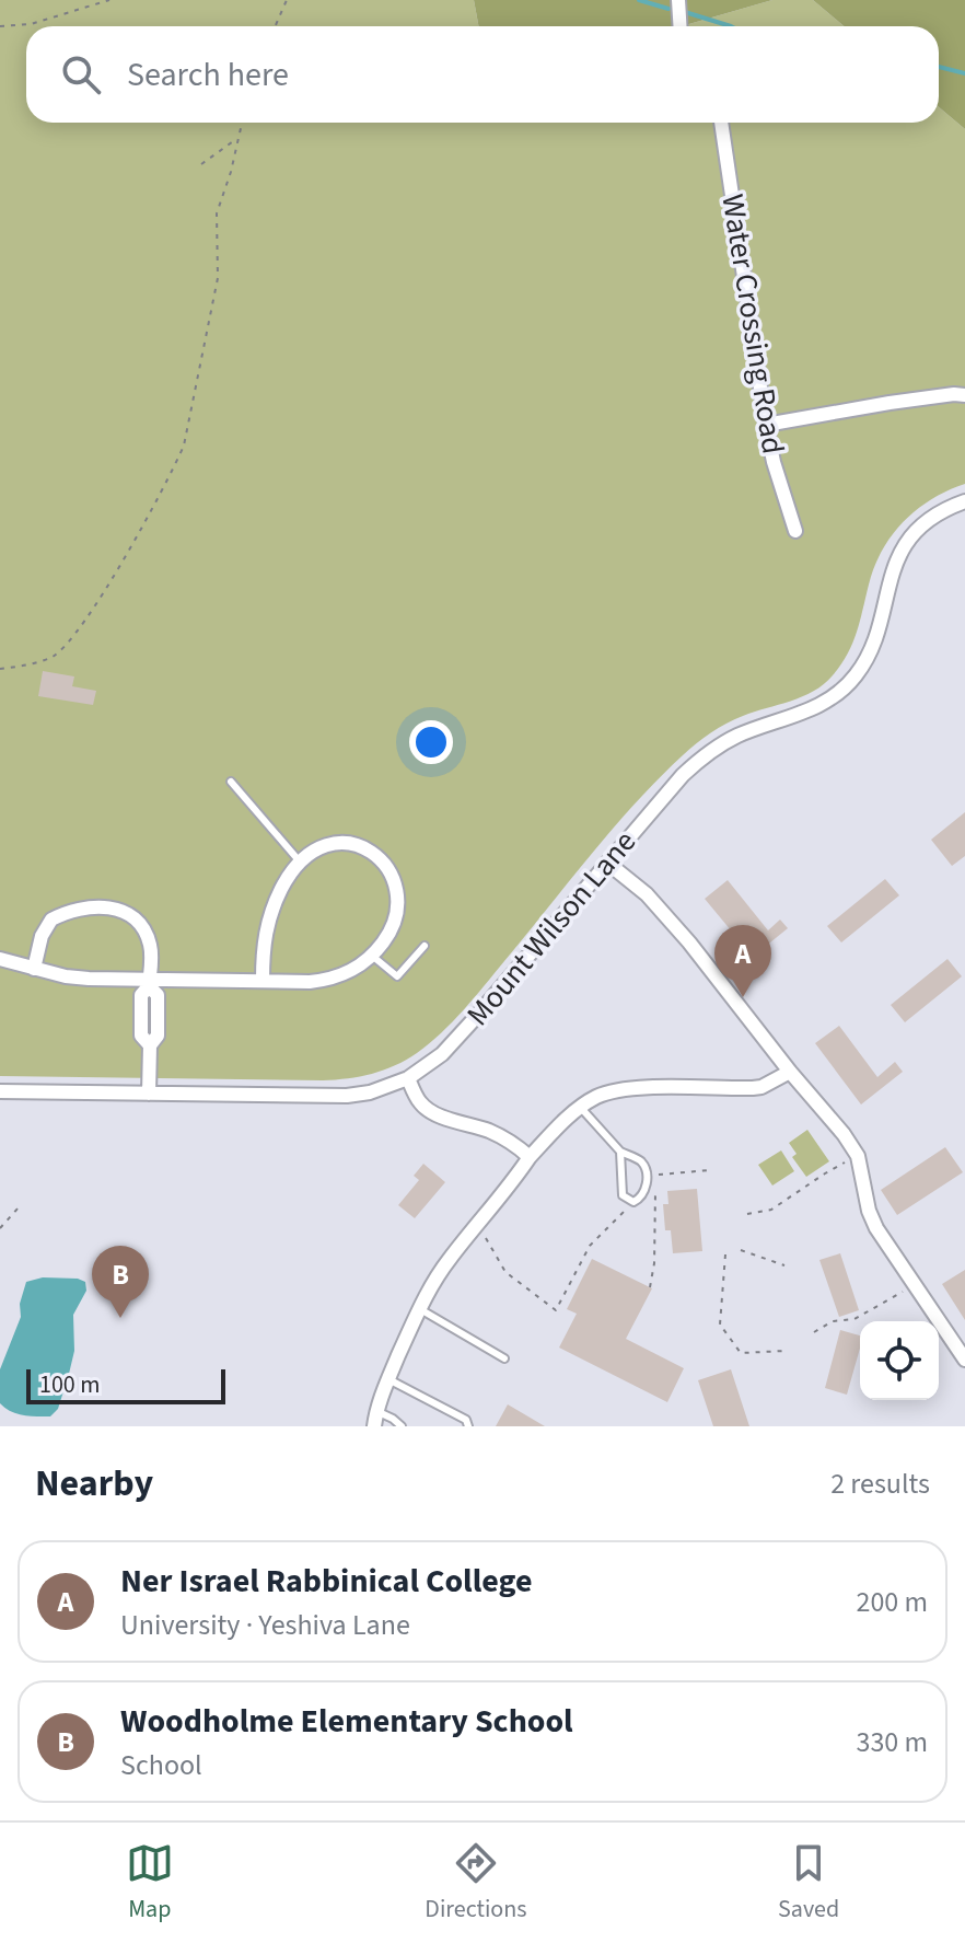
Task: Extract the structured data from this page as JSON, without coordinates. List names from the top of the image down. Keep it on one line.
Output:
{"streets":{"street":["Water Crossing Road","Mount Wilson Lane"]},"scale_bar":"100 m","page":{"search":"Search here","pins":["A","B"],"scale":"100 m","heading":["Nearby","2 results"],"list":[{"mark":"A","name":"Ner Israel Rabbinical College","note":"University · Yeshiva Lane","value":"200 m"},{"mark":"B","name":"Woodholme Elementary School","note":"School","value":"330 m"}],"nav":["Map","Directions","Saved"]}}
